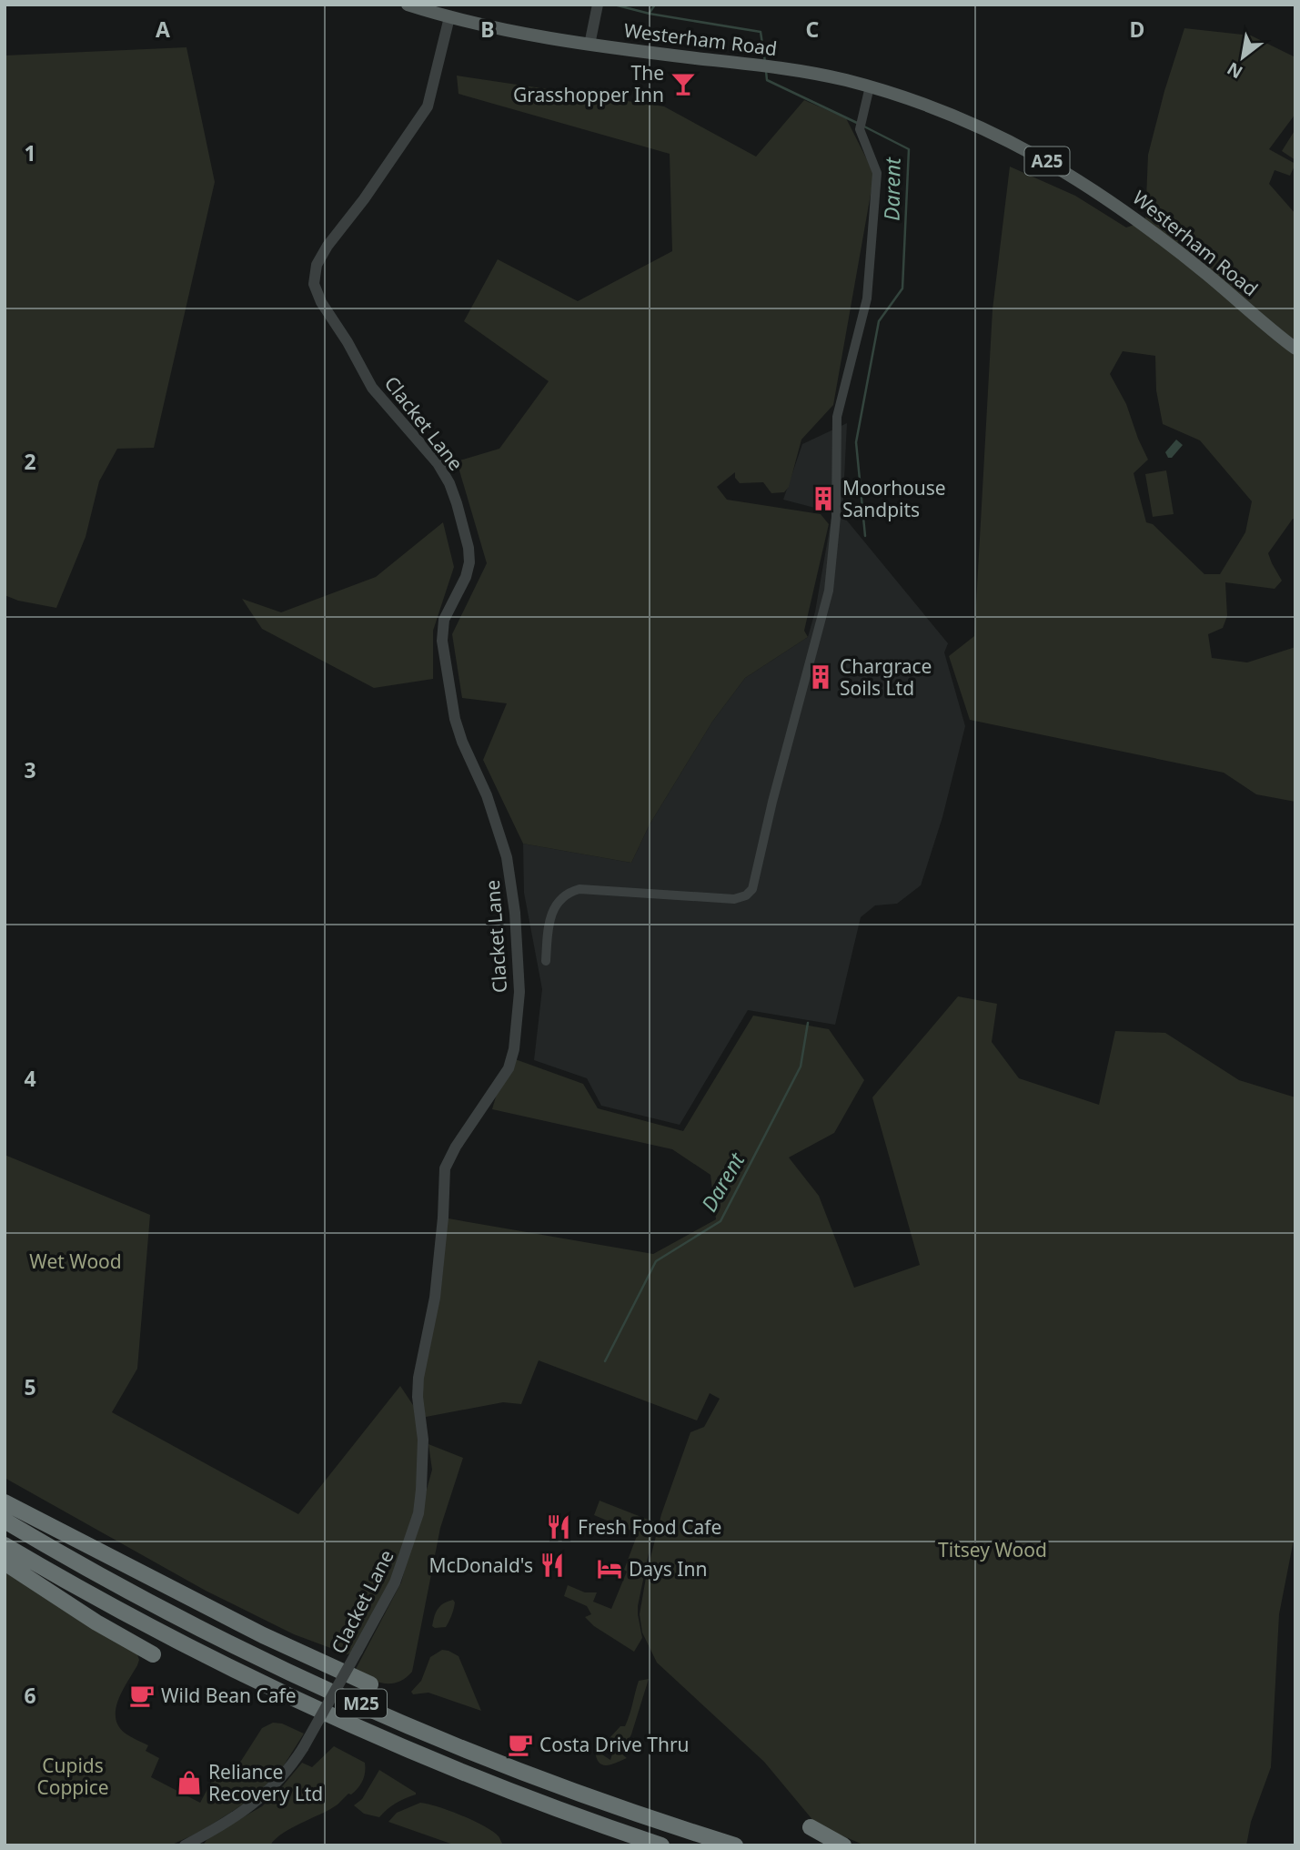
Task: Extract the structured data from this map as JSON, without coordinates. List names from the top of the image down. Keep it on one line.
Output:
{"streets":{"highway":["M25"],"main road":["Westerham Road","A25"],"street":["Clacket Lane"]},"crossings":[["Westerham Road","Clacket Lane"]],"water":["Darent"],"parks":["Wet Wood","Titsey Wood","Cupids Coppice"],"places":{"bar":["The Grasshopper Inn"],"building":["Moorhouse Sandpits","Chargrace Soils Ltd"],"restaurant":["Fresh Food Cafe","McDonald's"],"hotel":["Days Inn"],"cafe":["Wild Bean Cafe","Costa Drive Thru"],"shop":["Reliance Recovery Ltd"]},"north":"bottom left","grid":{"columns":["A","B","C","D"],"rows":["1","2","3","4","5","6"]}}
